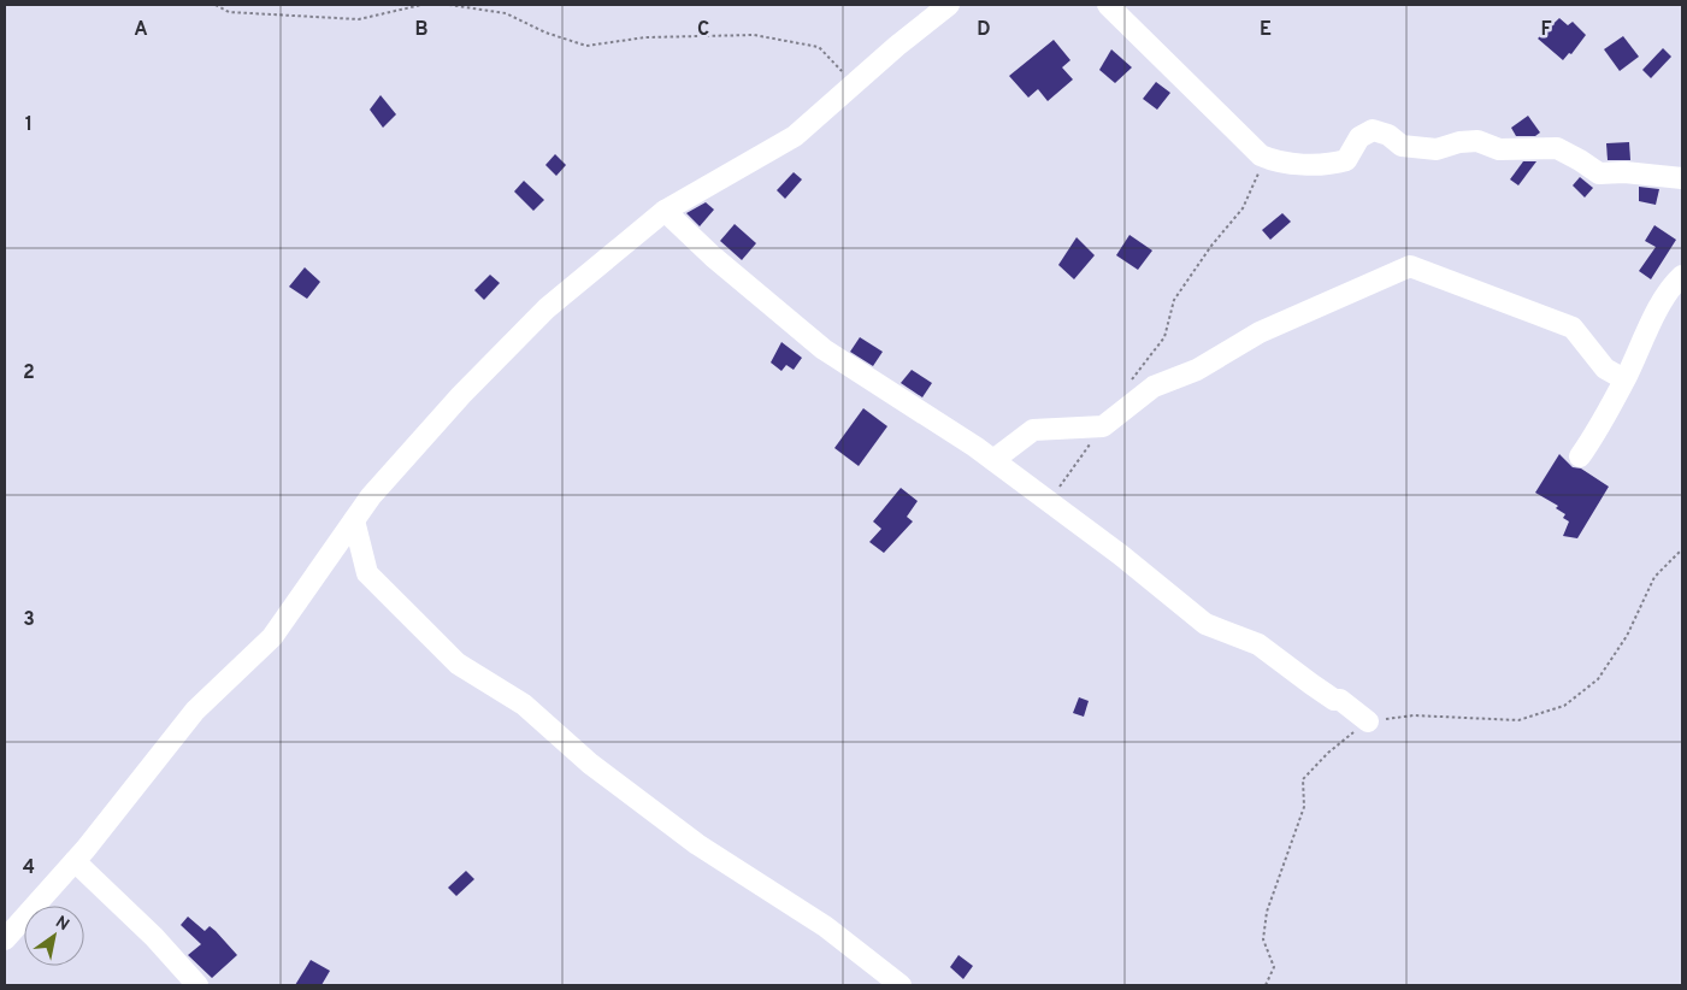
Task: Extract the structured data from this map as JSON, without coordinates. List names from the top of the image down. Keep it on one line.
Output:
{"north":"top right","grid":{"columns":["A","B","C","D","E","F"],"rows":["1","2","3","4"]}}
